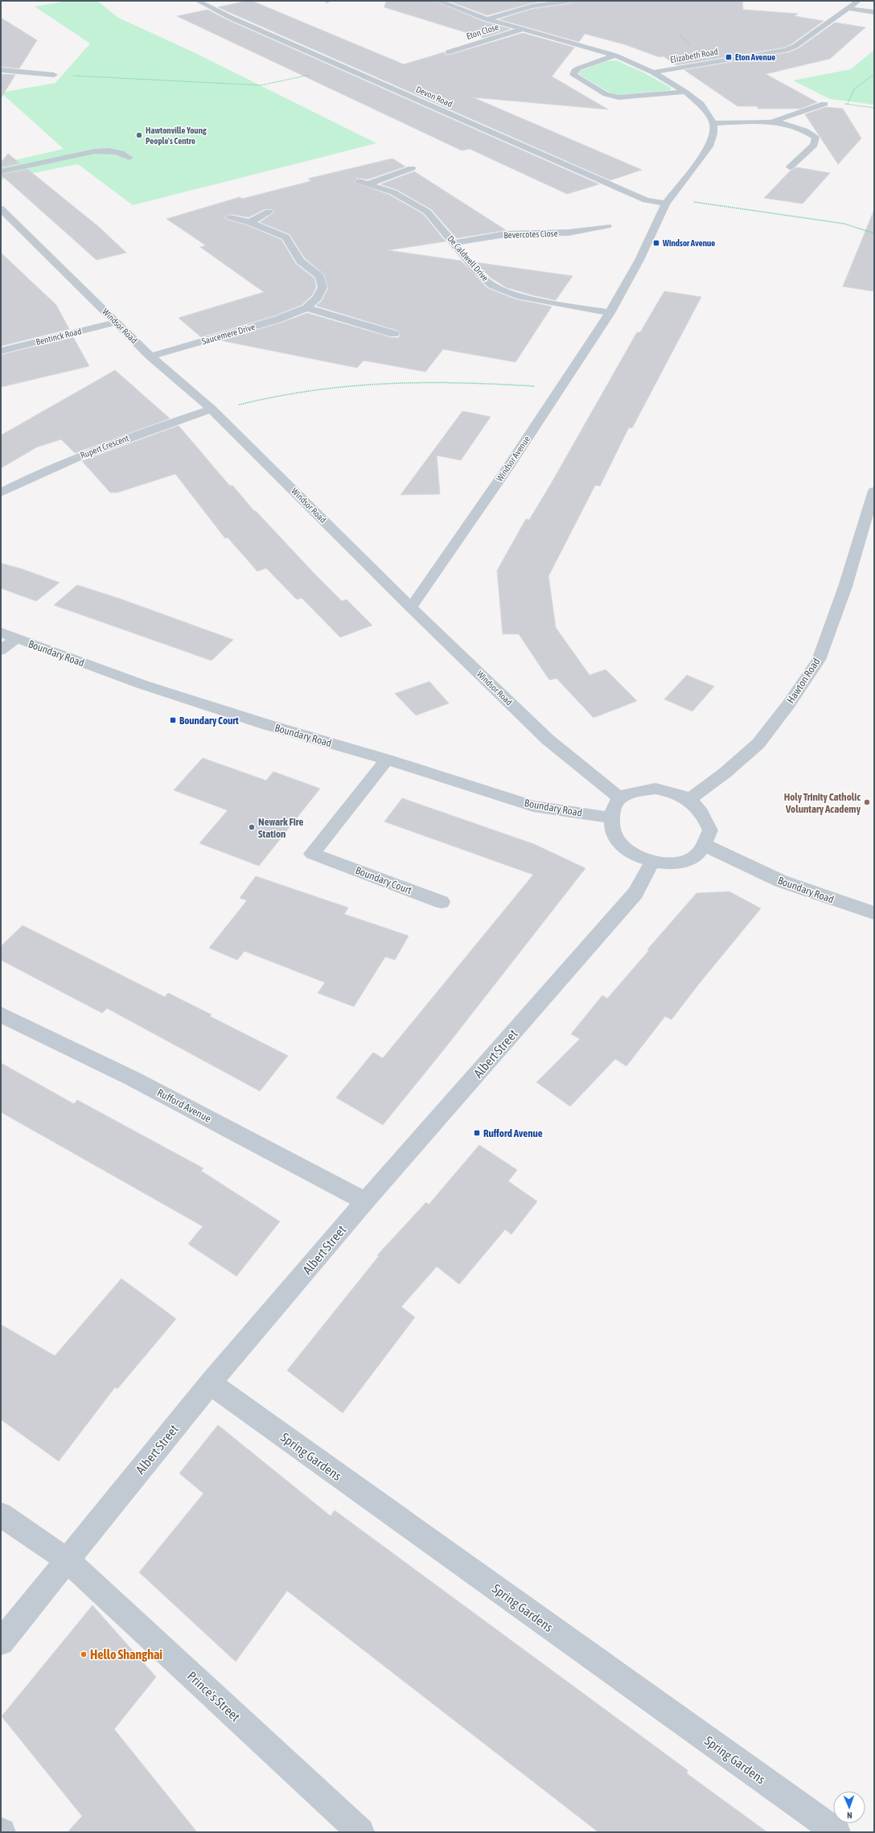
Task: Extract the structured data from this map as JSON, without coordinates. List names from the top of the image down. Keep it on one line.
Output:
{"streets":{"street":["Eton Close","Elizabeth Road","Devon Road","Bevercotes Close","De Caldwell Drive","Windsor Road","Saucemere Drive","Bentinck Road","Rupert Crescent","Windsor Avenue","Boundary Road","Hawton Road","Boundary Court","Albert Street","Rufford Avenue","Spring Gardens","Prince's Street"]},"crossings":[["Devon Road","Windsor Avenue"],["Bevercotes Close","De Caldwell Drive"],["De Caldwell Drive","Windsor Avenue"],["Windsor Road","Saucemere Drive"],["Windsor Road","Bentinck Road"],["Windsor Road","Rupert Crescent"],["Windsor Road","Windsor Avenue"],["Windsor Road","Boundary Road"],["Windsor Road","Hawton Road"],["Windsor Road","Albert Street"],["Boundary Road","Hawton Road"],["Boundary Road","Boundary Court"],["Boundary Road","Albert Street"],["Hawton Road","Albert Street"],["Albert Street","Rufford Avenue"],["Albert Street","Spring Gardens"],["Albert Street","Prince's Street"]],"places":{"transit":["Eton Avenue","Windsor Avenue","Boundary Court","Rufford Avenue"],"other":["Hawtonville Young People's Centre","Holy Trinity Catholic Voluntary Academy","Newark Fire Station","Hello Shanghai"]},"north":"bottom"}
